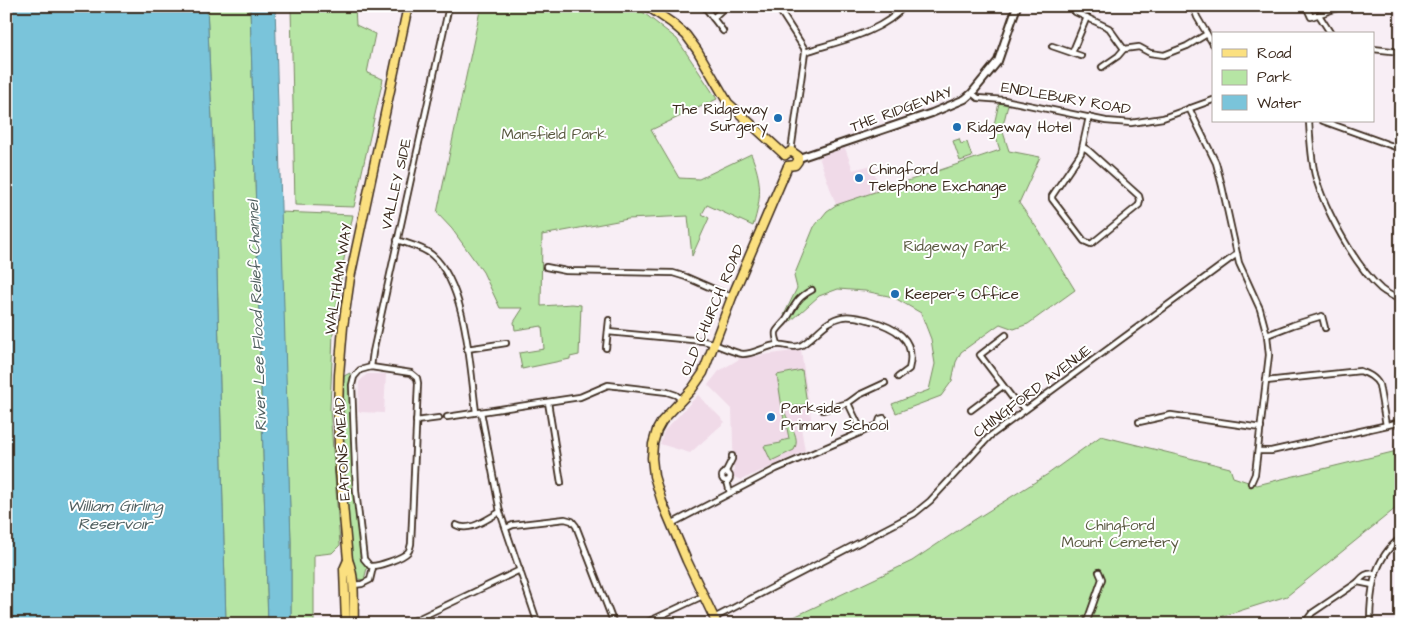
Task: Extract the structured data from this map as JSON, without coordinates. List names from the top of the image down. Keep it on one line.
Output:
{"streets":{"main road":["THE RIDGEWAY","WALTHAM WAY","OLD CHURCH ROAD"],"street":["ENDLEBURY ROAD","VALLEY SIDE","CHINGFORD AVENUE","EATONS MEAD"]},"crossings":[["ENDLEBURY ROAD","THE RIDGEWAY"],["THE RIDGEWAY","OLD CHURCH ROAD"],["VALLEY SIDE","EATONS MEAD"],["OLD CHURCH ROAD","CHINGFORD AVENUE"]],"water":["River Lee Flood Relief Channel","William Girling Reservoir"],"parks":["Mansfield Park","Ridgeway Park","Chingford Mount Cemetery"],"places":["The Ridgeway Surgery","Ridgeway Hotel","Chingford Telephone Exchange","Keeper's Office","Parkside Primary School"],"legend":["Road","Park","Water"]}
